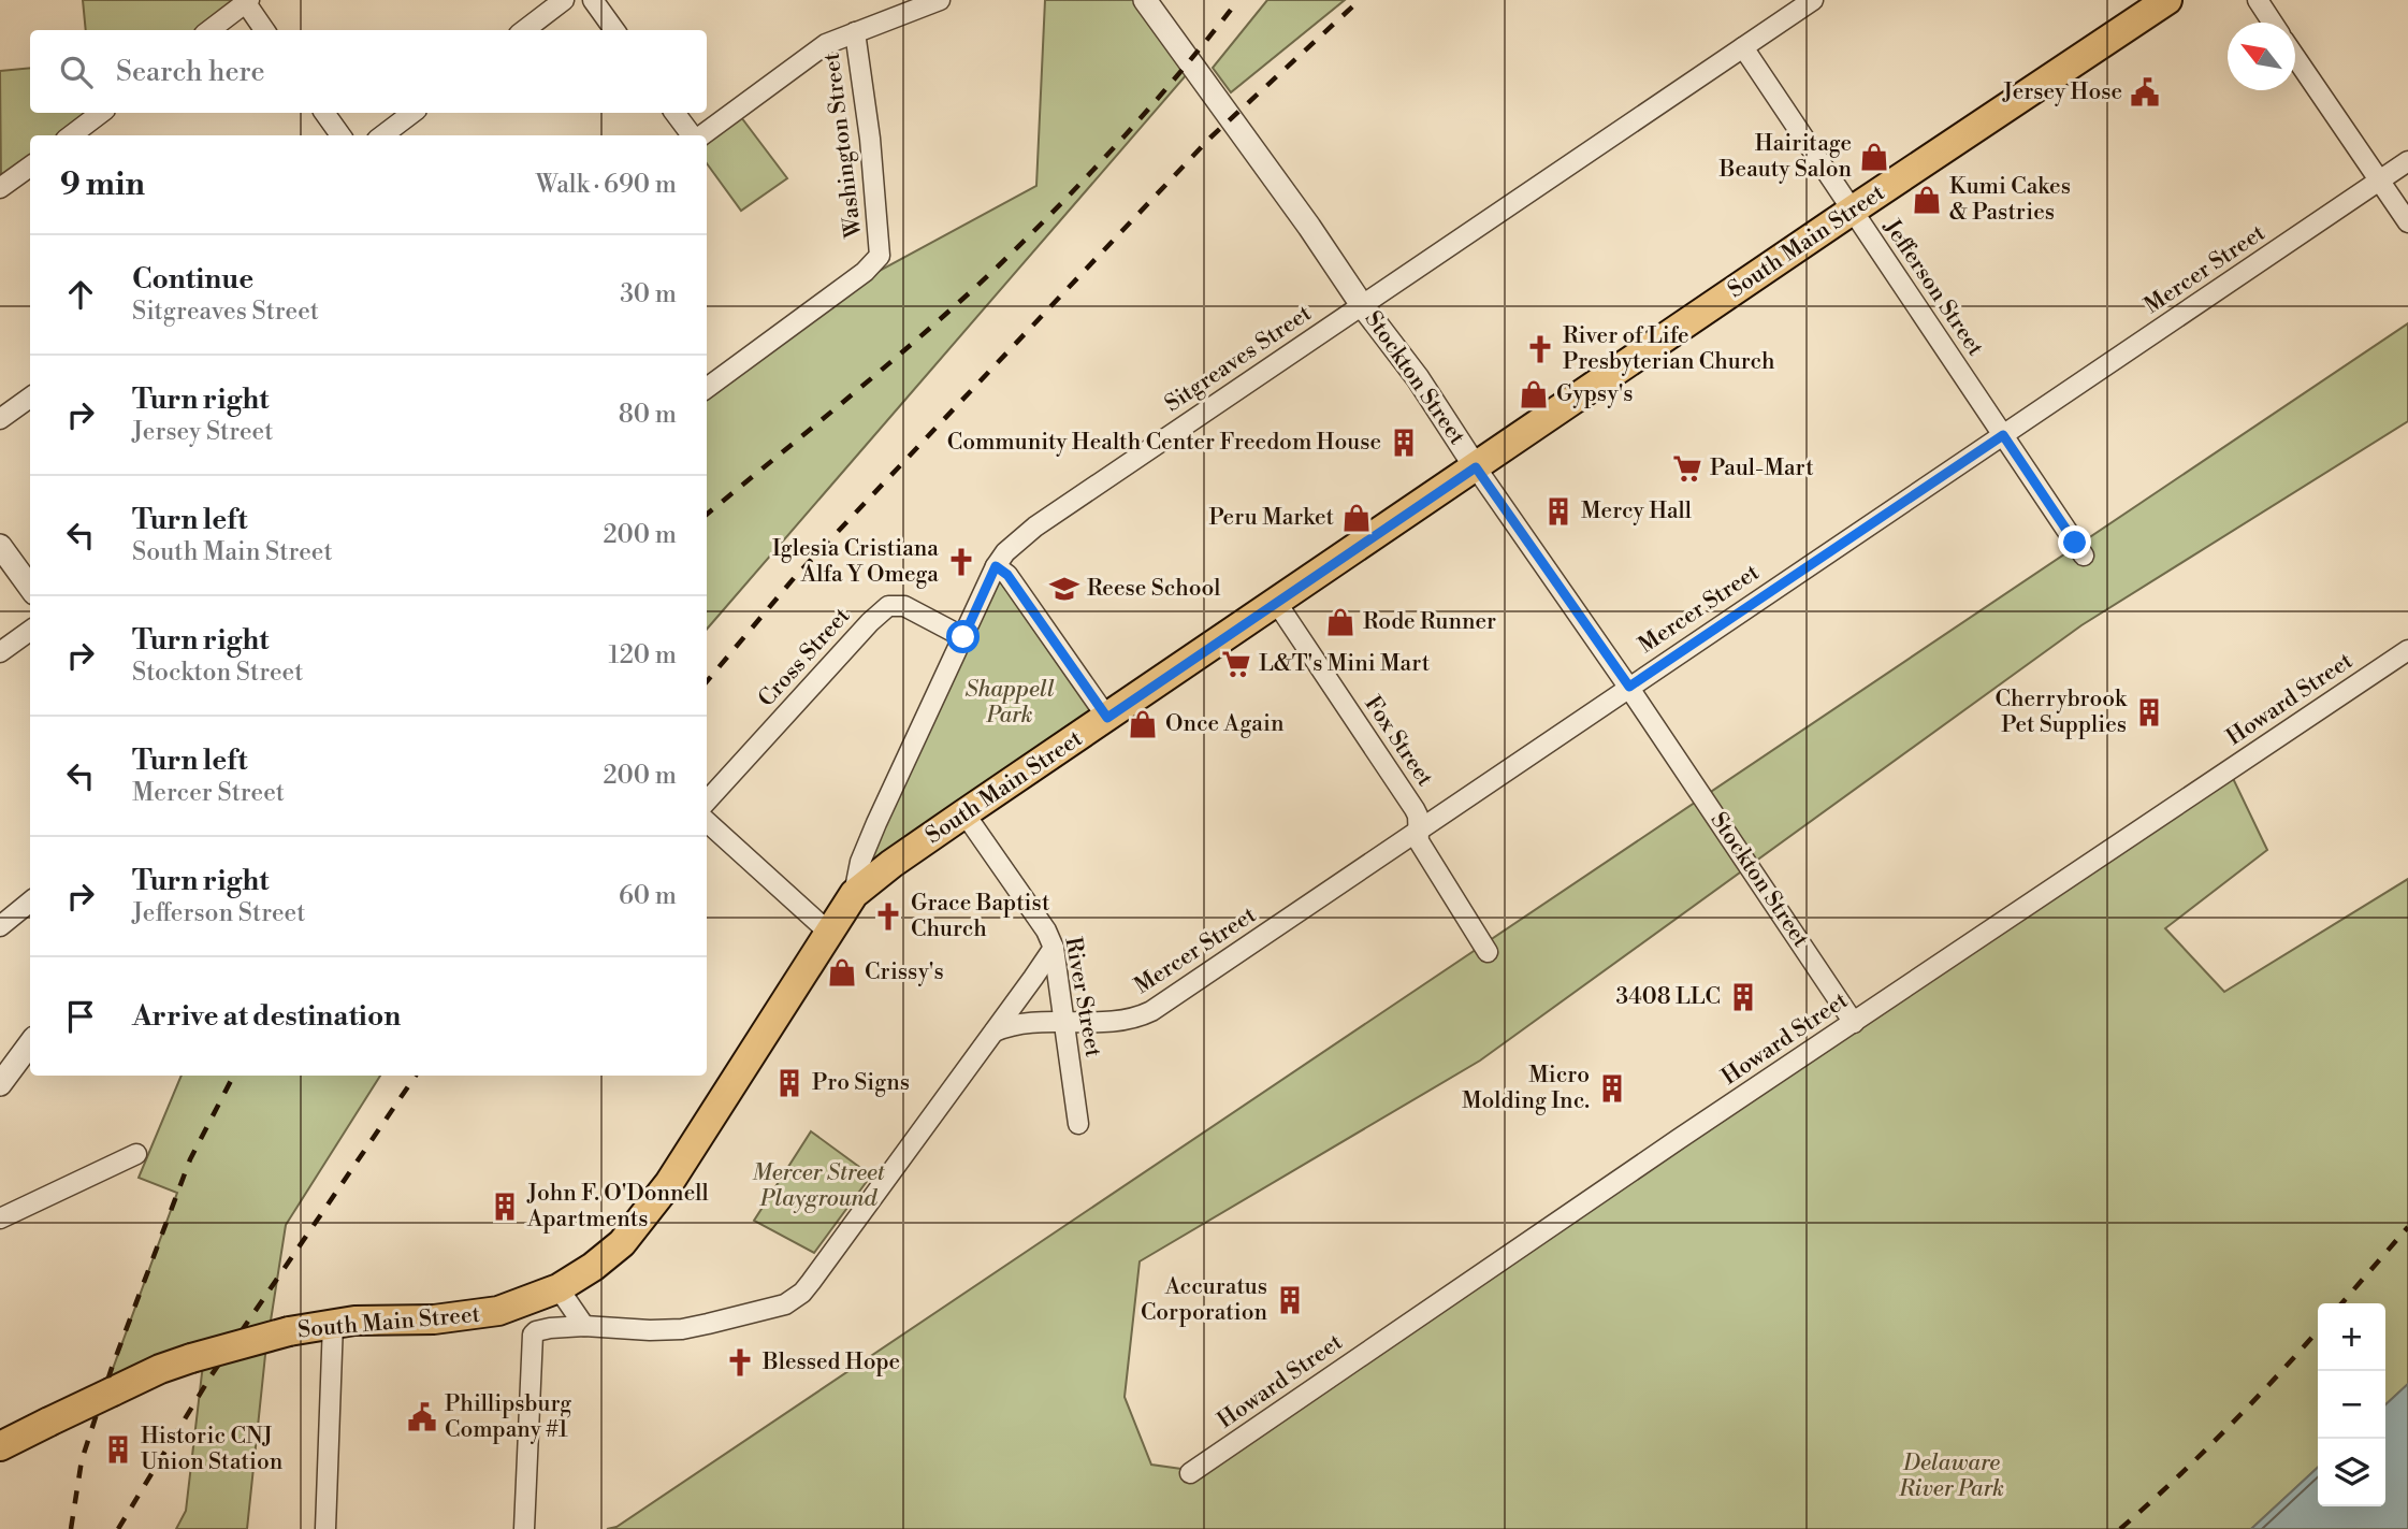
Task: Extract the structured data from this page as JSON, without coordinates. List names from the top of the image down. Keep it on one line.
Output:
{"streets":{"main road":["South Main Street"],"street":["Washington Street","Mercer Street","Jefferson Street","Sitgreaves Street","Stockton Street","Cross Street","Howard Street","Fox Street","River Street"]},"crossings":[["South Main Street","Jefferson Street"],["South Main Street","Sitgreaves Street"],["South Main Street","Stockton Street"],["South Main Street","Fox Street"],["South Main Street","River Street"],["Mercer Street","Jefferson Street"],["Mercer Street","Stockton Street"],["Mercer Street","Fox Street"],["Mercer Street","River Street"],["Jefferson Street","Sitgreaves Street"],["Sitgreaves Street","Stockton Street"],["Sitgreaves Street","Cross Street"],["Stockton Street","Howard Street"]],"parks":["Shappell Park","Mercer Street Playground","Delaware River Park"],"places":{"public building":["Jersey Hose","Phillipsburg Company #1"],"shop":["Hairitage Beauty Salon","Kumi Cakes & Pastries","Gypsy's","Peru Market","Rode Runner","Once Again","Crissy's"],"church":["River of Life Presbyterian Church","Iglesia Cristiana Alfa Y Omega","Grace Baptist Church","Blessed Hope"],"building":["Community Health Center Freedom House","Mercy Hall","Cherrybrook Pet Supplies","3408 LLC","Pro Signs","Micro Molding Inc.","John F. O'Donnell Apartments","Accuratus Corporation","Historic CNJ Union Station"],"supermarket":["Paul-Mart","L&T's Mini Mart"],"school or university":["Reese School"]},"north":"top left","page":{"search":"Search here","heading":["9 min","Walk · 690 m"],"list":[["Continue","Sitgreaves Street","30 m"],["Turn right","Jersey Street","80 m"],["Turn left","South Main Street","200 m"],["Turn right","Stockton Street","120 m"],["Turn left","Mercer Street","200 m"],["Turn right","Jefferson Street","60 m"],"Arrive at destination"],"map_buttons":["+","−"]}}
